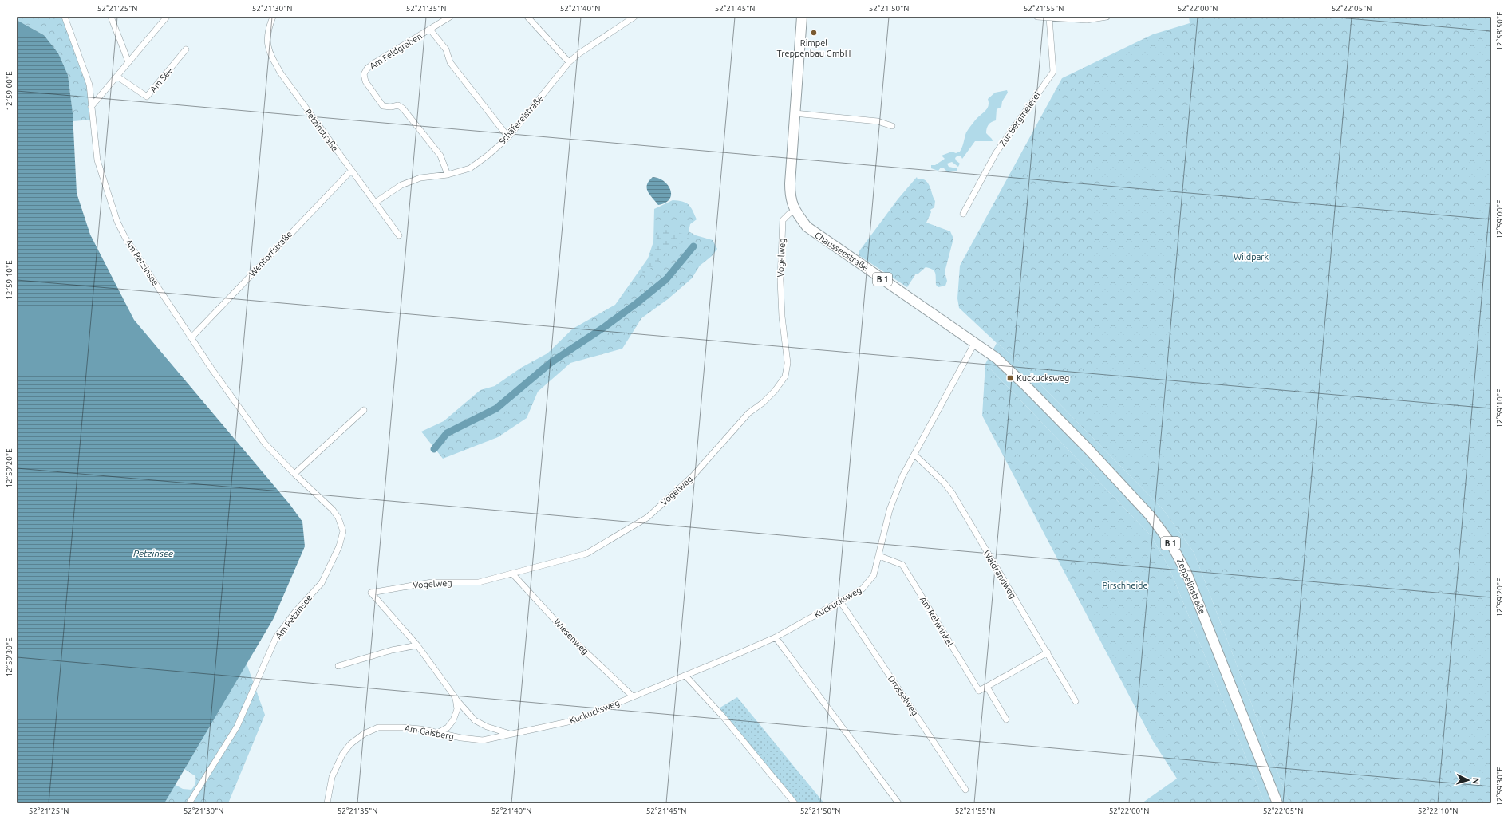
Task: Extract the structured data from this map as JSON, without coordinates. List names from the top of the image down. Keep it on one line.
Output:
{"streets":{"main road":["Chausseestraße","B 1","Zeppelinstraße"],"street":["Am Feldgraben","Am See","Zur Bergmeierei","Schäfereistraße","Petzinstraße","Wentorfstraße","Vogelweg","Am Petzinsee","Waldrandweg","Kuckucksweg","Am Rehwinkel","Wiesenweg","Drosselweg","Am Gaisberg"]},"crossings":[["Am Feldgraben","Schäfereistraße"],["Schäfereistraße","Petzinstraße"],["Petzinstraße","Wentorfstraße"],["Chausseestraße","Vogelweg"],["Chausseestraße","Zeppelinstraße"],["Chausseestraße","Kuckucksweg"],["Wentorfstraße","Am Petzinsee"],["Vogelweg","Wiesenweg"],["Waldrandweg","Kuckucksweg"],["Zeppelinstraße","Kuckucksweg"],["Kuckucksweg","Am Rehwinkel"],["Kuckucksweg","Wiesenweg"],["Kuckucksweg","Drosselweg"],["Kuckucksweg","Am Gaisberg"]],"water":["Petzinsee"],"parks":["Wildpark","Pirschheide"],"places":{"other":["Rimpel Treppenbau GmbH"],"transit":["Kuckucksweg"]},"north":"right","coordinates":["52°21'25\"N","52°21'30\"N","52°21'35\"N","52°21'40\"N","52°21'45\"N","52°21'50\"N","52°21'55\"N","52°22'00\"N","52°22'05\"N","12°58'50\"E","12°59'00\"E","12°59'10\"E","12°59'20\"E","12°59'30\"E","52°22'10\"N"]}
